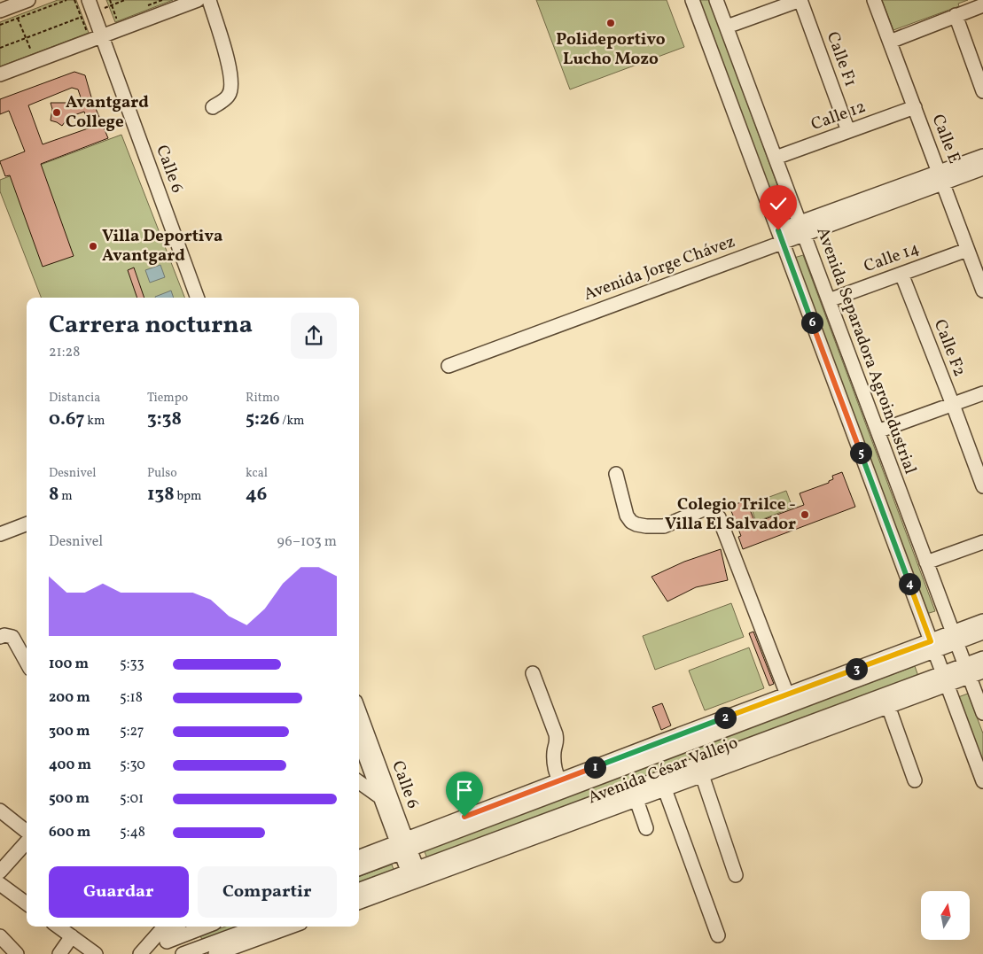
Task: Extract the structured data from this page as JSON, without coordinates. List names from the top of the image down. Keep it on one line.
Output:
{"streets":{"street":["Calle F1","Calle 12","Calle E","Calle 6","Calle 14","Avenida Jorge Chávez","Calle F2","Avenida Separadora Agroindustrial","Avenida César Vallejo"]},"crossings":[["Calle F1","Calle 12"],["Calle 12","Calle E"],["Calle 12","Avenida Separadora Agroindustrial"],["Calle E","Calle 14"],["Calle E","Avenida Jorge Chávez"],["Calle 6","Avenida César Vallejo"],["Calle 14","Calle F2"],["Calle 14","Avenida Separadora Agroindustrial"],["Avenida Jorge Chávez","Avenida Separadora Agroindustrial"],["Avenida Separadora Agroindustrial","Avenida César Vallejo"]],"places":["Polideportivo Lucho Mozo","Avantgard College","Villa Deportiva Avantgard","Colegio Trilce - Villa El Salvador"],"north":"top","page":{"heading":["Carrera nocturna","21:28"],"pins":["6","5","4","3","2","1"],"stats":[["Distancia","0.67 km"],["Tiempo","3:38"],["Ritmo","5:26 /km"],["Desnivel","8 m"],["Pulso","138 bpm"],["kcal","46"]],"chart":["Desnivel","96–103 m"],"list":[{"name":"100 m","note":"5:33"},{"name":"200 m","note":"5:18"},{"name":"300 m","note":"5:27"},{"name":"400 m","note":"5:30"},{"name":"500 m","note":"5:01"},{"name":"600 m","note":"5:48"}],"buttons":["Guardar","Compartir"]}}
